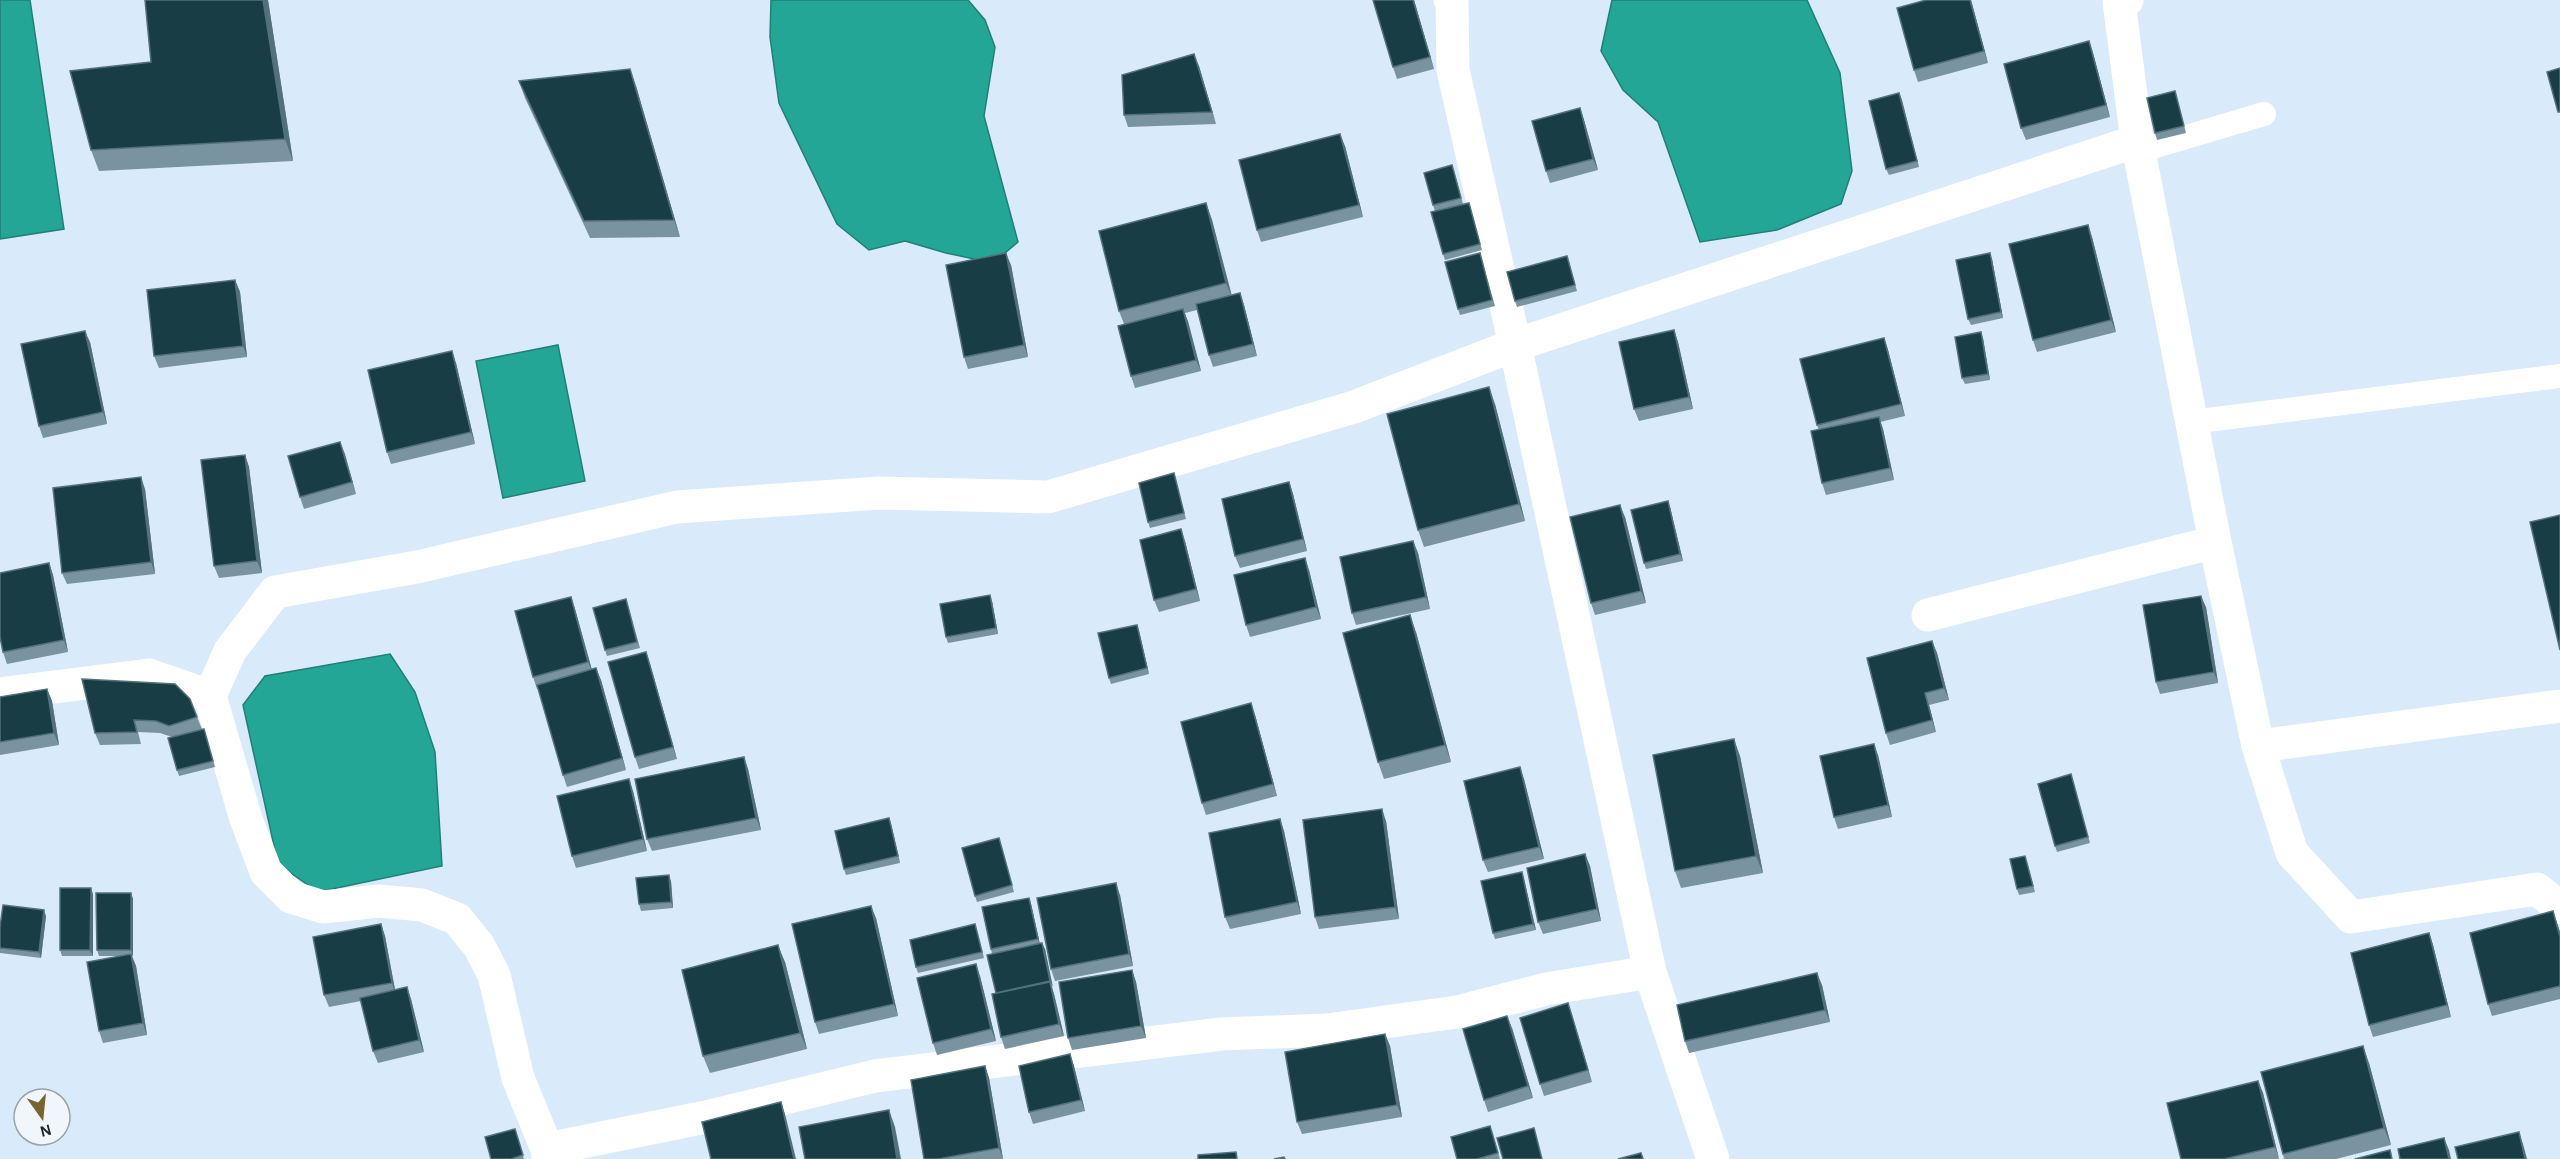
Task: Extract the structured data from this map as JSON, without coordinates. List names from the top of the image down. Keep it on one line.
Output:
{"north":"bottom"}
